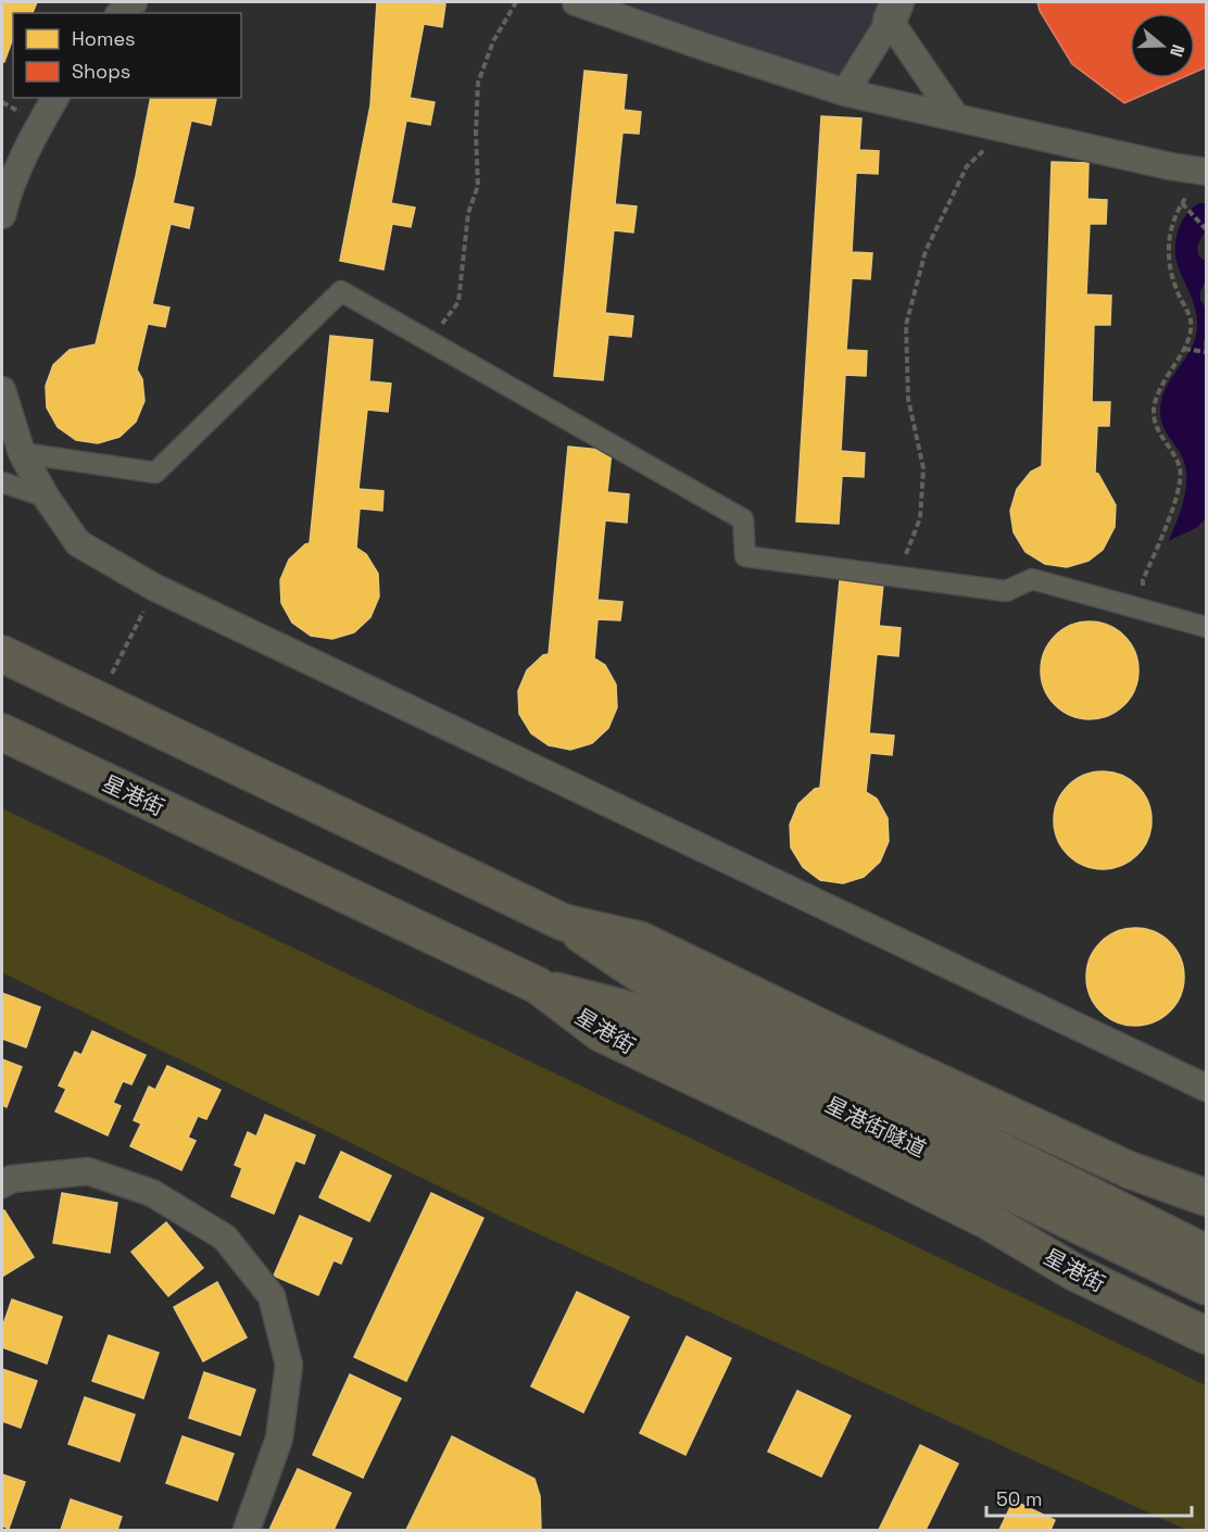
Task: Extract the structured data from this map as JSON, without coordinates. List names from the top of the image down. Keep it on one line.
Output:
{"streets":{"main road":["星港街","星港街隧道"]},"crossings":[["星港街","星港街隧道"]],"legend":["Homes","Shops"],"scale_bar":"50 m","north":"right"}
